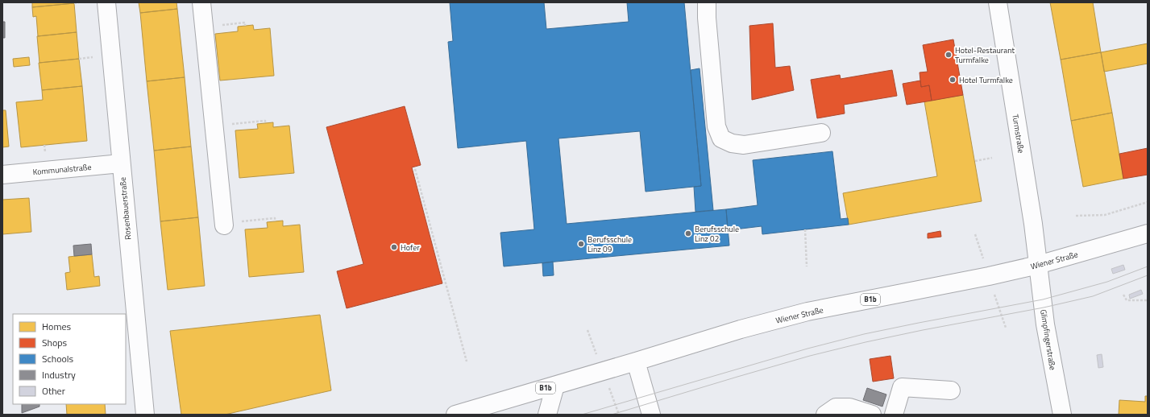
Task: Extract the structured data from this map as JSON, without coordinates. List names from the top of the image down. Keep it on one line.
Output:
{"streets":{"main road":["Turmstraße","Kommunalstraße","Rosenbauerstraße","Wiener Straße","B1b","Glimpfingerstraße"]},"crossings":[["Turmstraße","Wiener Straße"],["Turmstraße","Glimpfingerstraße"],["Kommunalstraße","Rosenbauerstraße"],["Wiener Straße","Glimpfingerstraße"]],"places":["Hotel-Restaurant Turmfalke","Hotel Turmfalke","Berufsschule Linz 02","Berufsschule Linz 09","Hofer"],"legend":["Homes","Shops","Schools","Industry","Other"]}
